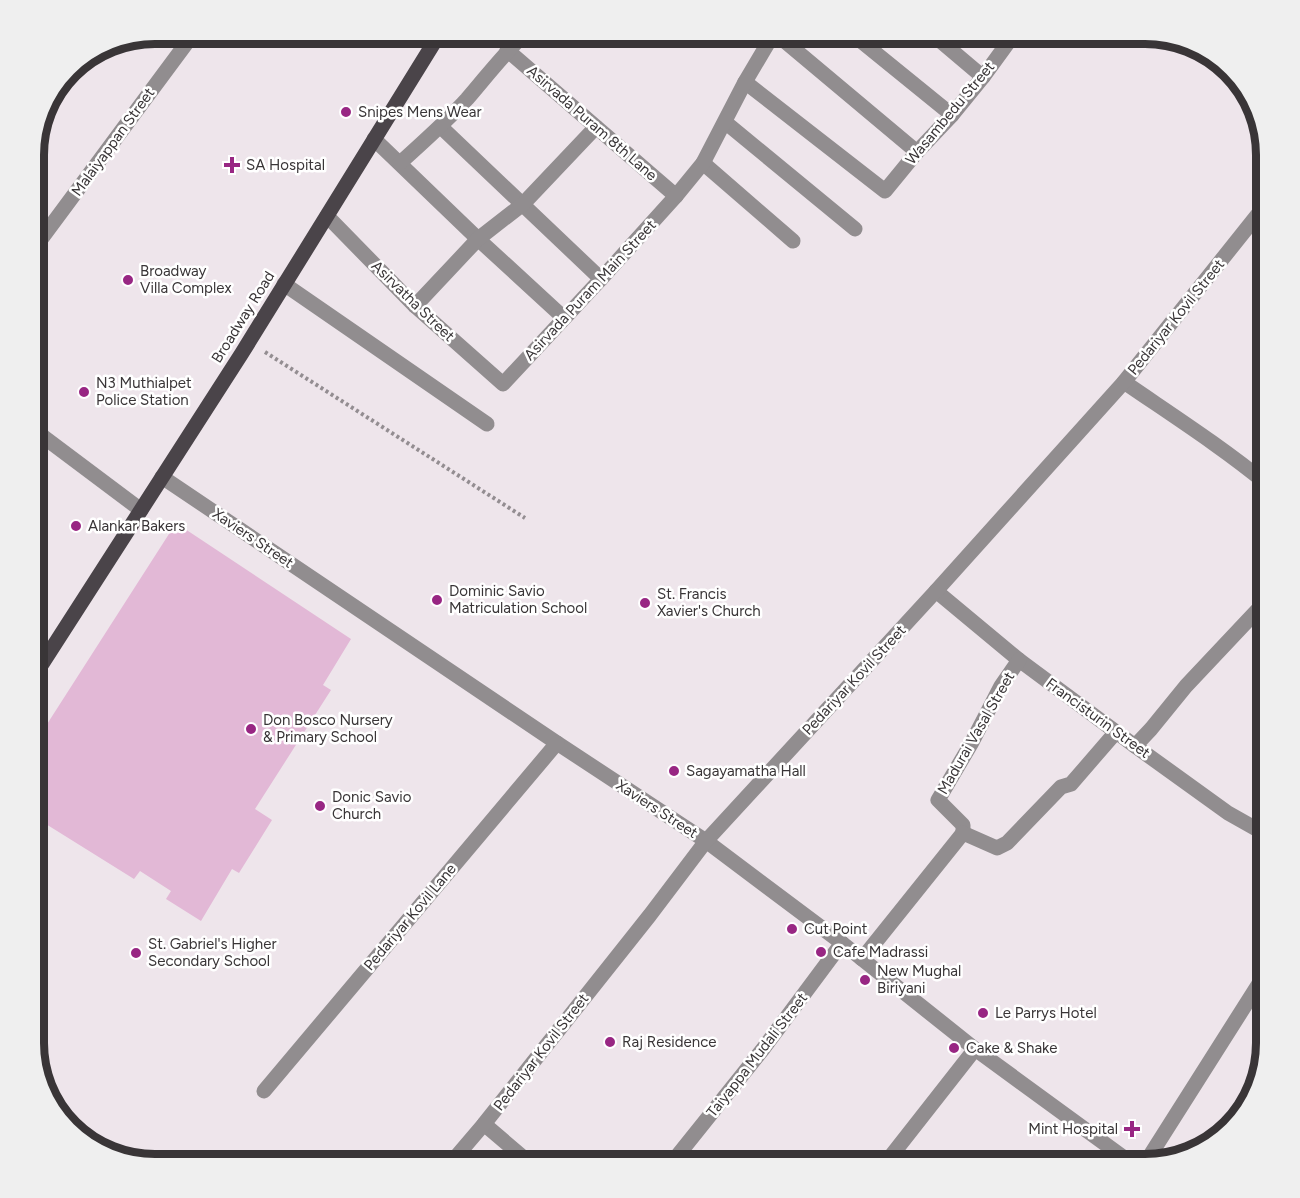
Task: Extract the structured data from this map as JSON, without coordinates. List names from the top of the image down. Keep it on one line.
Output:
{"streets":{"main road":["Broadway Road"],"street":["Wasambedu Street","Asirvada Puram 8th Lane","Malaiyappan Street","Asirvada Puram Main Street","Asirvatha Street","Pedariyar Kovil Street","Xaviers Street","Francisturin Street","Madurai Vasal Street","Pedariyar Kovil Lane","Taiyappa Mudali Street"]},"crossings":[["Wasambedu Street","Asirvada Puram Main Street"],["Asirvada Puram 8th Lane","Asirvada Puram Main Street"],["Asirvada Puram Main Street","Asirvatha Street"],["Asirvatha Street","Broadway Road"],["Broadway Road","Xaviers Street"],["Pedariyar Kovil Street","Xaviers Street"],["Pedariyar Kovil Street","Francisturin Street"],["Xaviers Street","Pedariyar Kovil Lane"],["Xaviers Street","Taiyappa Mudali Street"],["Francisturin Street","Madurai Vasal Street"]],"places":{"other":["Snipes Mens Wear","Broadway Villa Complex","N3 Muthialpet Police Station","Alankar Bakers","Dominic Savio Matriculation School","St. Francis Xavier's Church","Don Bosco Nursery & Primary School","Sagayamatha Hall","Donic Savio Church","Cut Point","Cafe Madrassi","St. Gabriel's Higher Secondary School","New Mughal Biriyani","Le Parrys Hotel","Raj Residence","Cake & Shake"],"health":["SA Hospital","Mint Hospital"]}}
